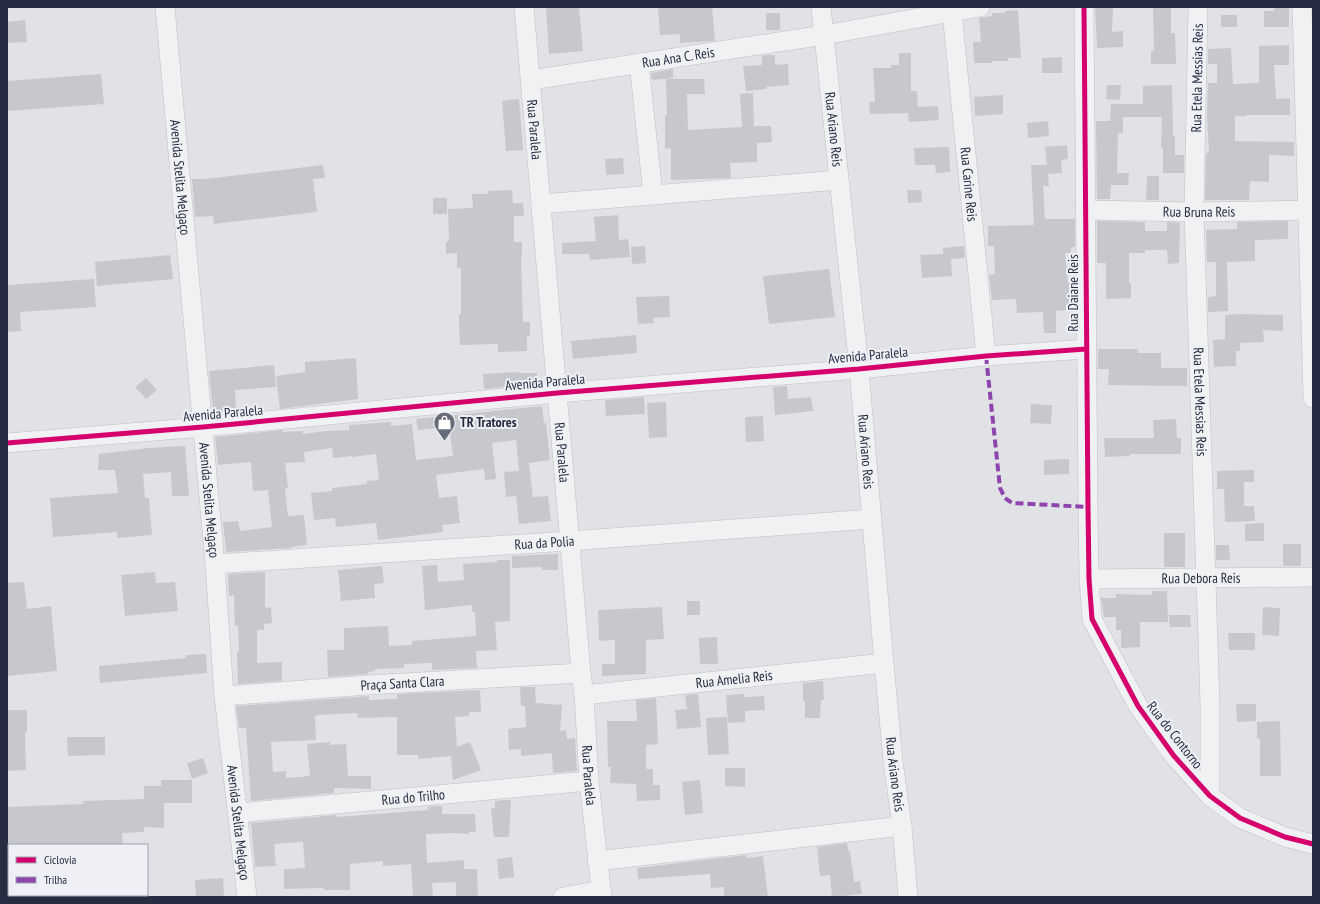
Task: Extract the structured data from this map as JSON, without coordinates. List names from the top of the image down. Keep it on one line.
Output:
{"streets":{"street":["Rua Ana C. Reis","Rua Etela Messias Reis","Rua Paralela","Rua Ariano Reis","Avenida Stelita Melgaço","Rua Carine Reis","Rua Bruna Reis","Rua Daiane Reis","Avenida Paralela","Rua da Polia","Rua Debora Reis","Rua Amelia Reis","Praça Santa Clara","Rua do Contorno","Rua do Trilho"]},"crossings":[["Rua Ana C. Reis","Rua Paralela"],["Rua Ana C. Reis","Rua Ariano Reis"],["Rua Ana C. Reis","Rua Carine Reis"],["Rua Etela Messias Reis","Rua Bruna Reis"],["Rua Etela Messias Reis","Rua Debora Reis"],["Rua Etela Messias Reis","Rua do Contorno"],["Rua Paralela","Avenida Paralela"],["Rua Paralela","Rua da Polia"],["Rua Paralela","Rua Amelia Reis"],["Rua Paralela","Praça Santa Clara"],["Rua Paralela","Rua do Trilho"],["Rua Ariano Reis","Avenida Paralela"],["Rua Ariano Reis","Rua da Polia"],["Rua Ariano Reis","Rua Amelia Reis"],["Avenida Stelita Melgaço","Avenida Paralela"],["Avenida Stelita Melgaço","Rua da Polia"],["Avenida Stelita Melgaço","Praça Santa Clara"],["Avenida Stelita Melgaço","Rua do Trilho"],["Rua Carine Reis","Avenida Paralela"],["Rua Bruna Reis","Rua Daiane Reis"],["Rua Daiane Reis","Avenida Paralela"],["Rua Daiane Reis","Rua Debora Reis"],["Rua Daiane Reis","Rua do Contorno"],["Rua Debora Reis","Rua do Contorno"]],"places":{"shop":["TR Tratores"]},"legend":["Ciclovia","Trilha"]}
